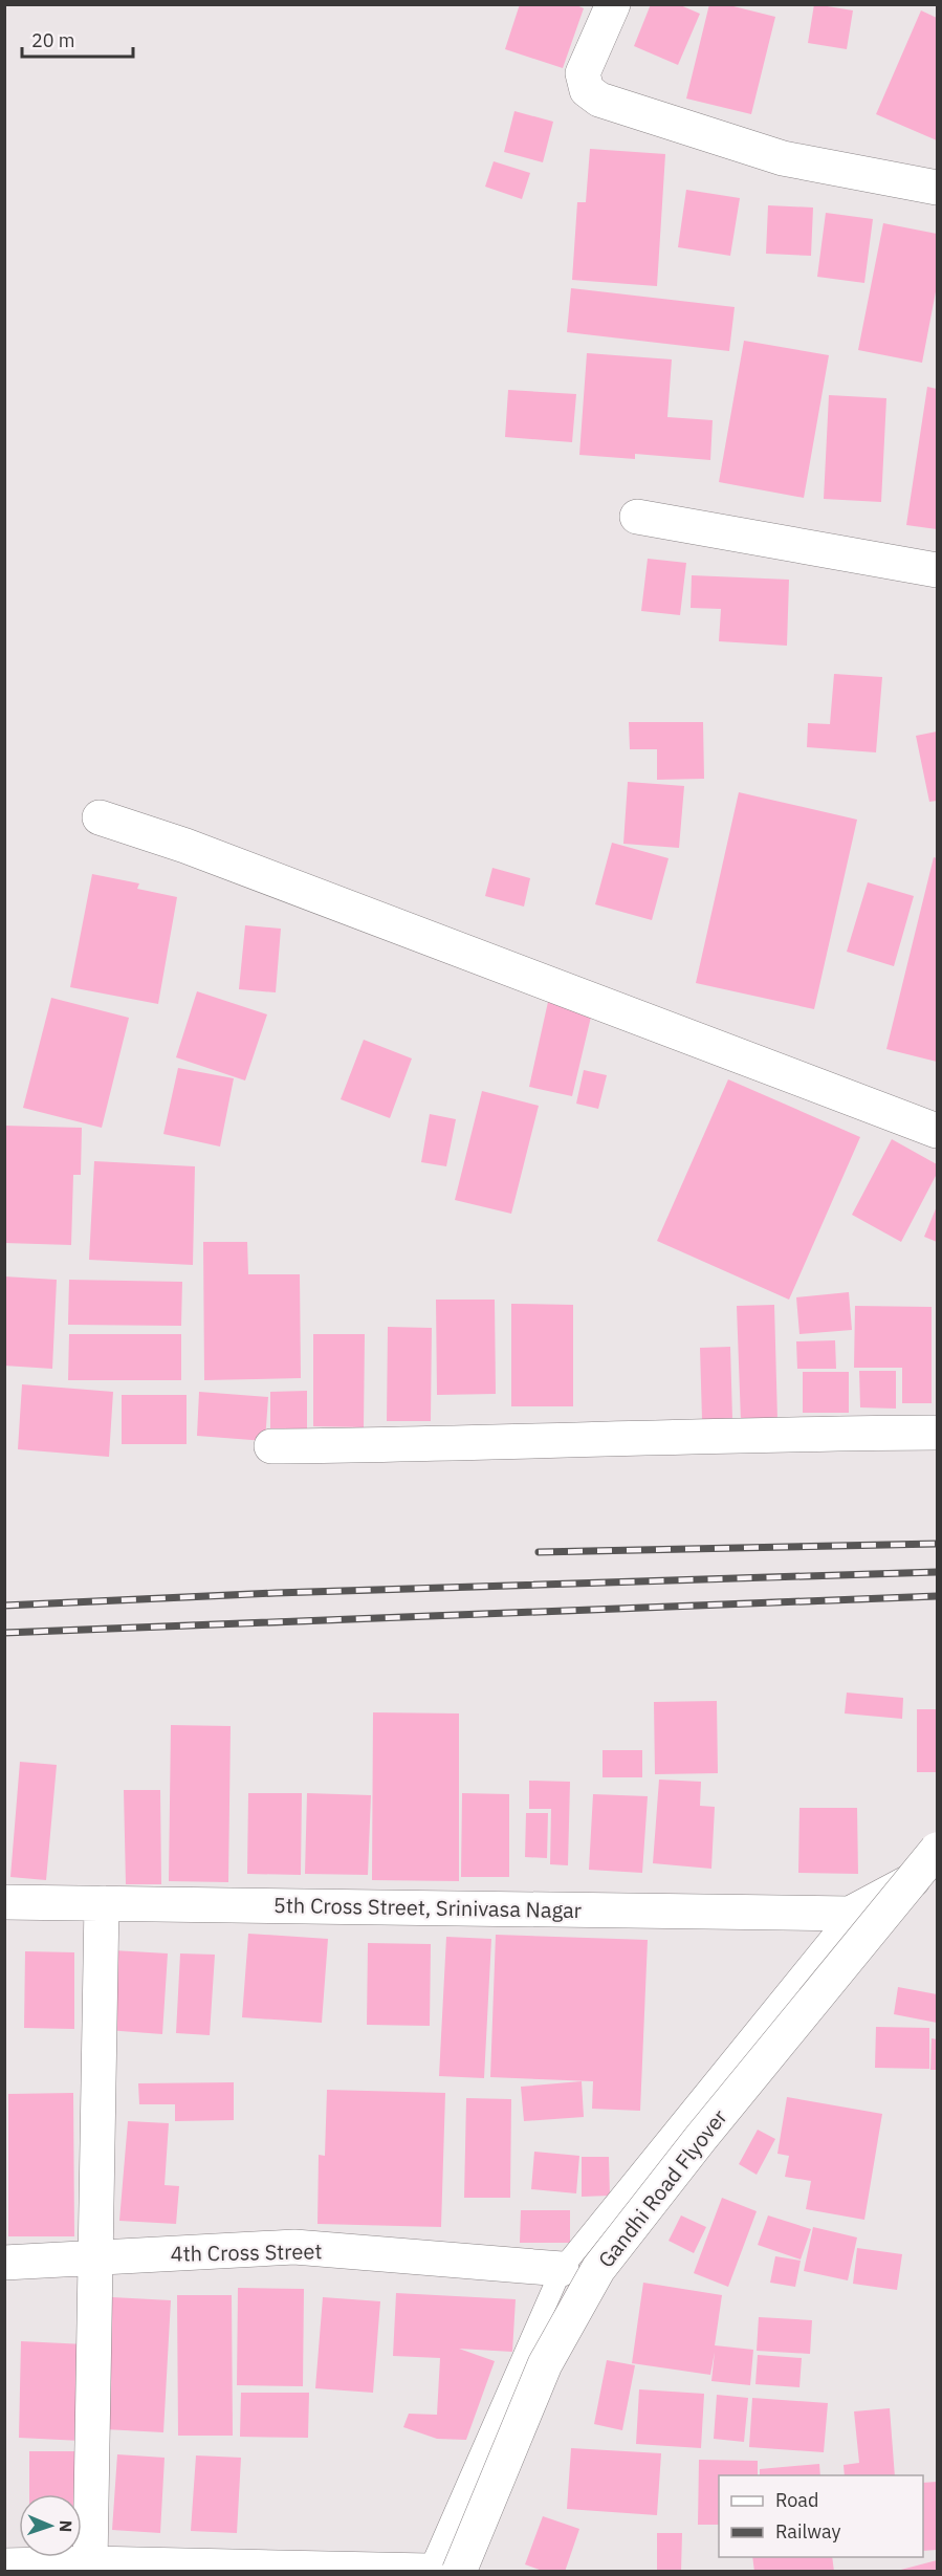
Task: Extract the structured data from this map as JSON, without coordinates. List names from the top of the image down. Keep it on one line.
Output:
{"streets":{"street":["5th Cross Street, Srinivasa Nagar","Gandhi Road Flyover","4th Cross Street"]},"legend":["Road","Railway"],"scale_bar":"20 m","north":"right"}
